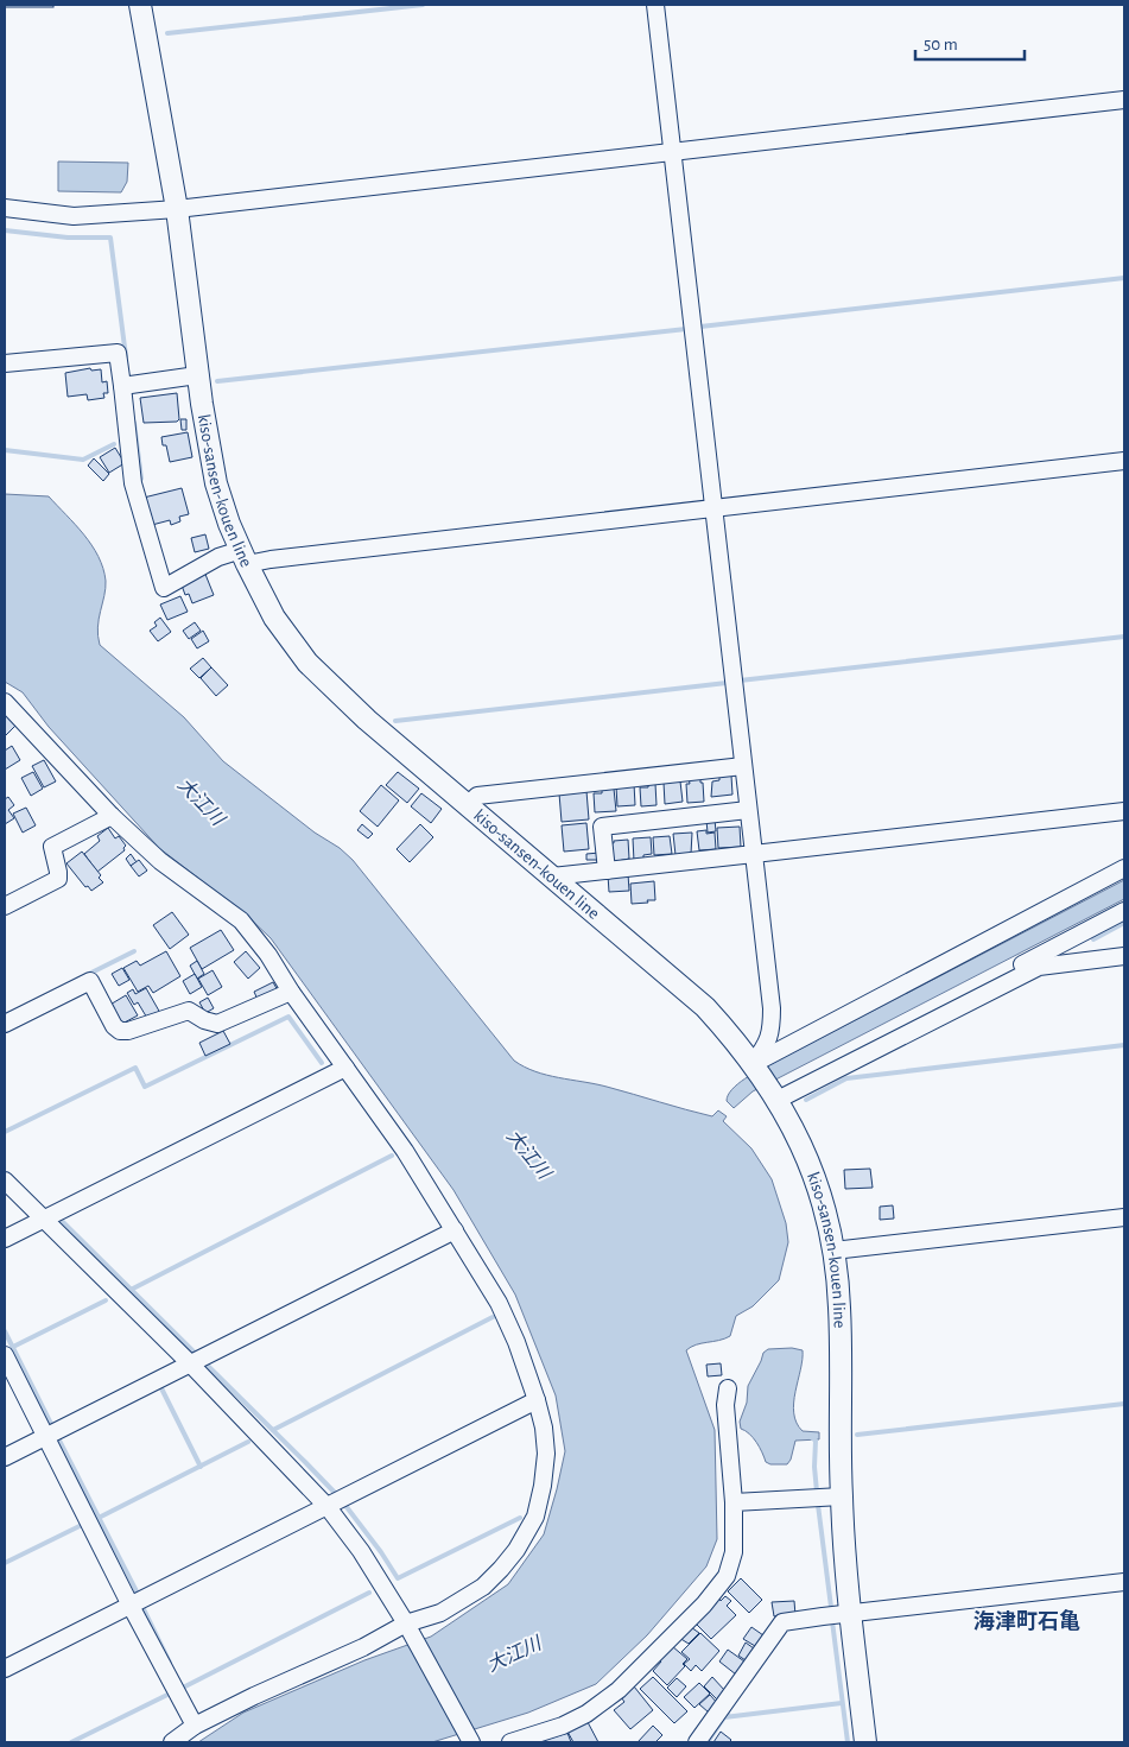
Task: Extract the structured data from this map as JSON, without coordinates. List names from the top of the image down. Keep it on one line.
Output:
{"streets":{"main road":["kiso-sansen-kouen line"]},"districts":["海津町石亀"],"water":["大江川"],"scale_bar":"50 m"}
